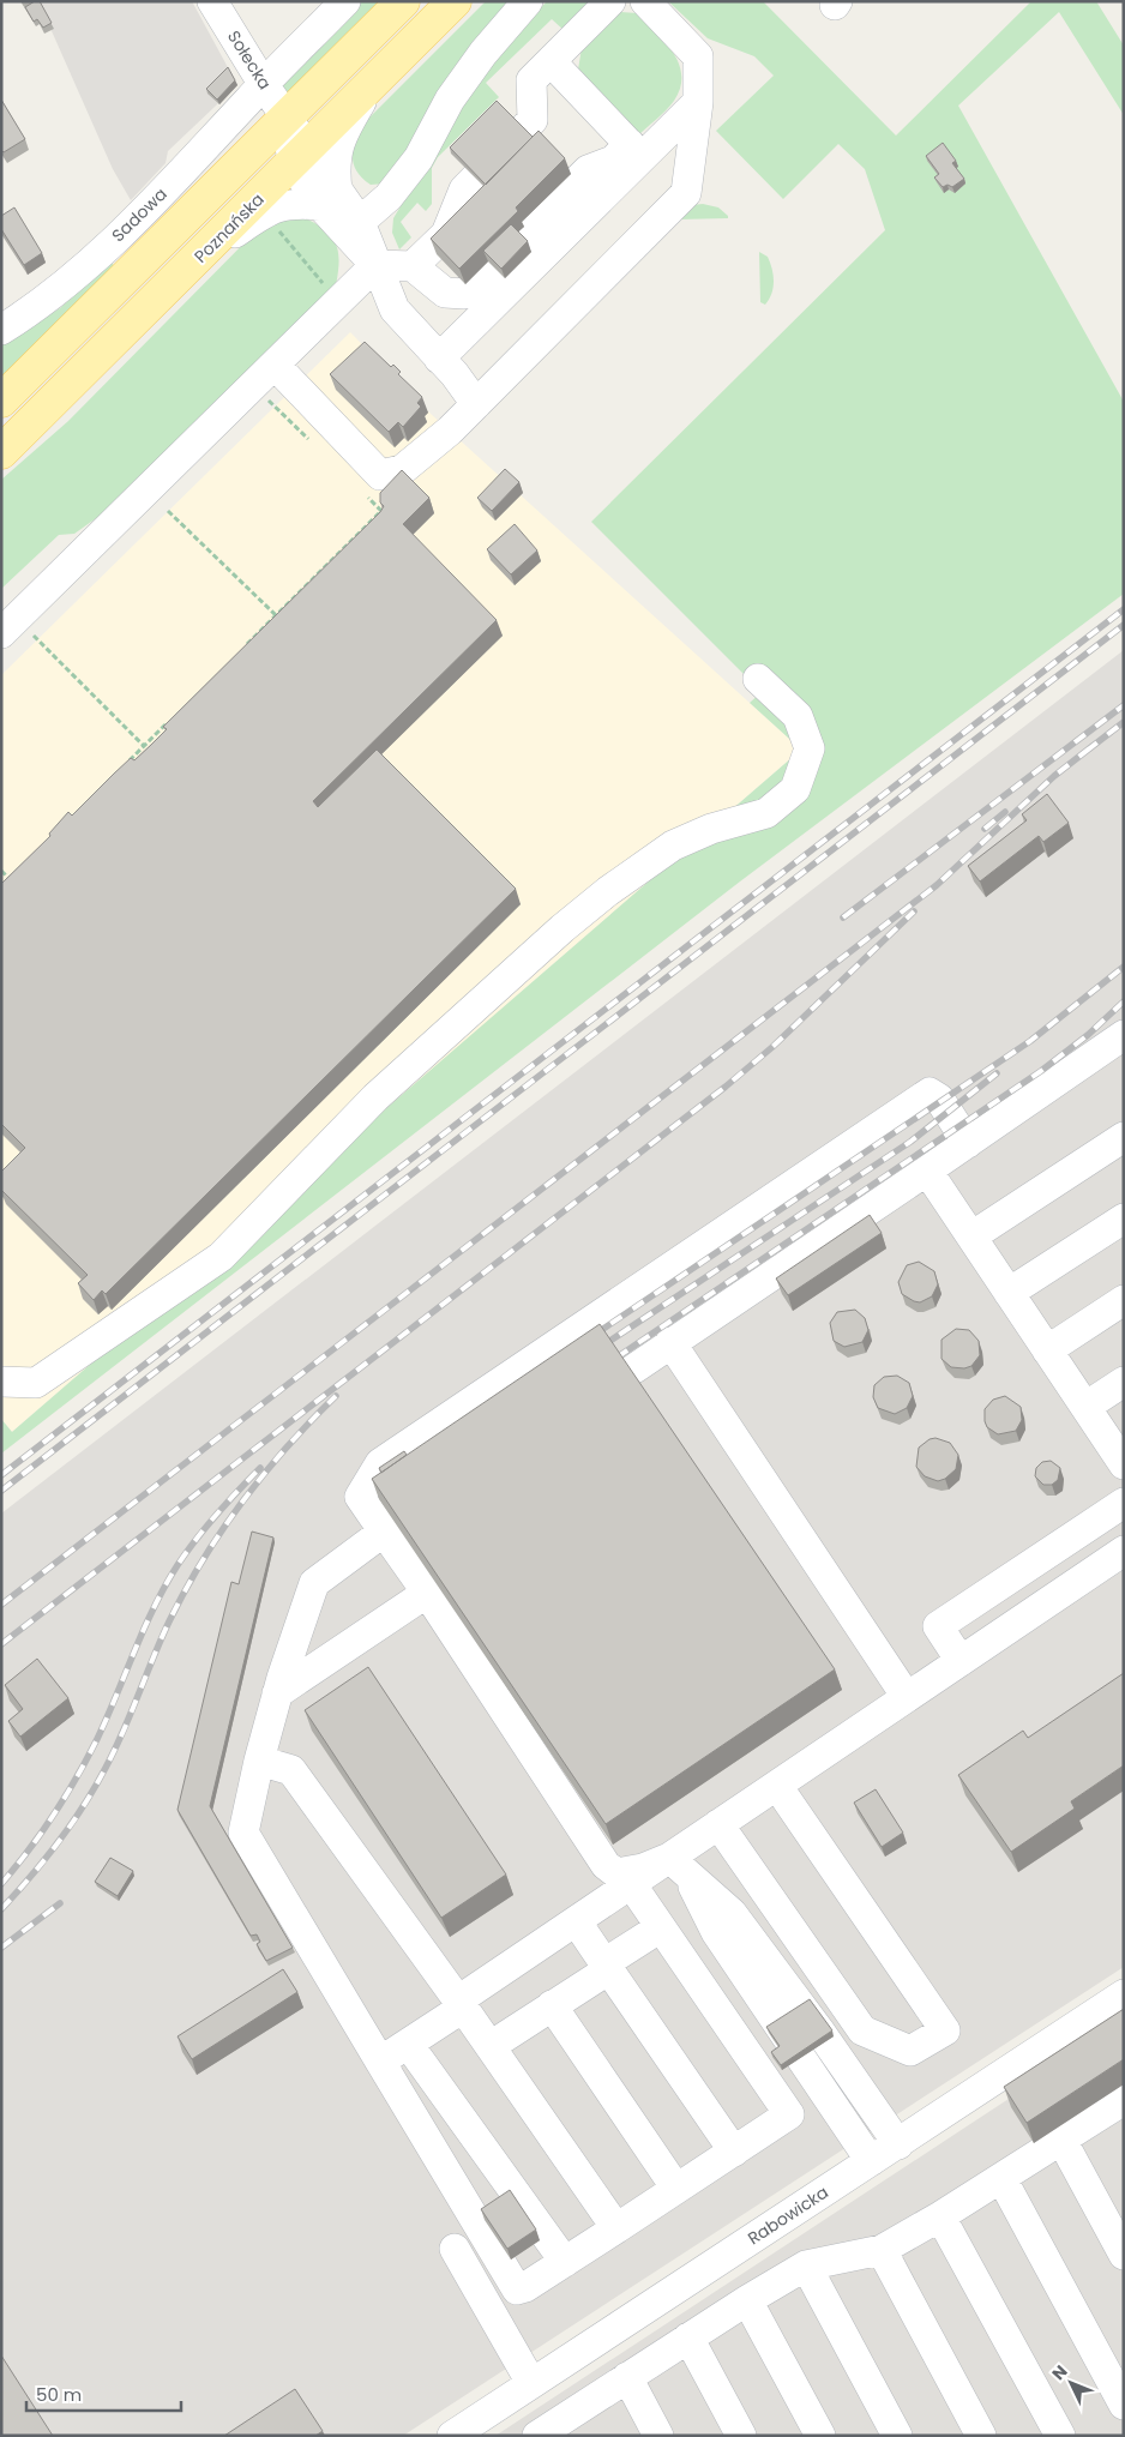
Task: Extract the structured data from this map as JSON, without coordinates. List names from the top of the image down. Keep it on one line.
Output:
{"streets":{"main road":["Poznańska"],"street":["Sołecka","Sadowa","Rabowicka"]},"crossings":[["Sołecka","Sadowa"]],"scale_bar":"50 m","north":"top left"}
